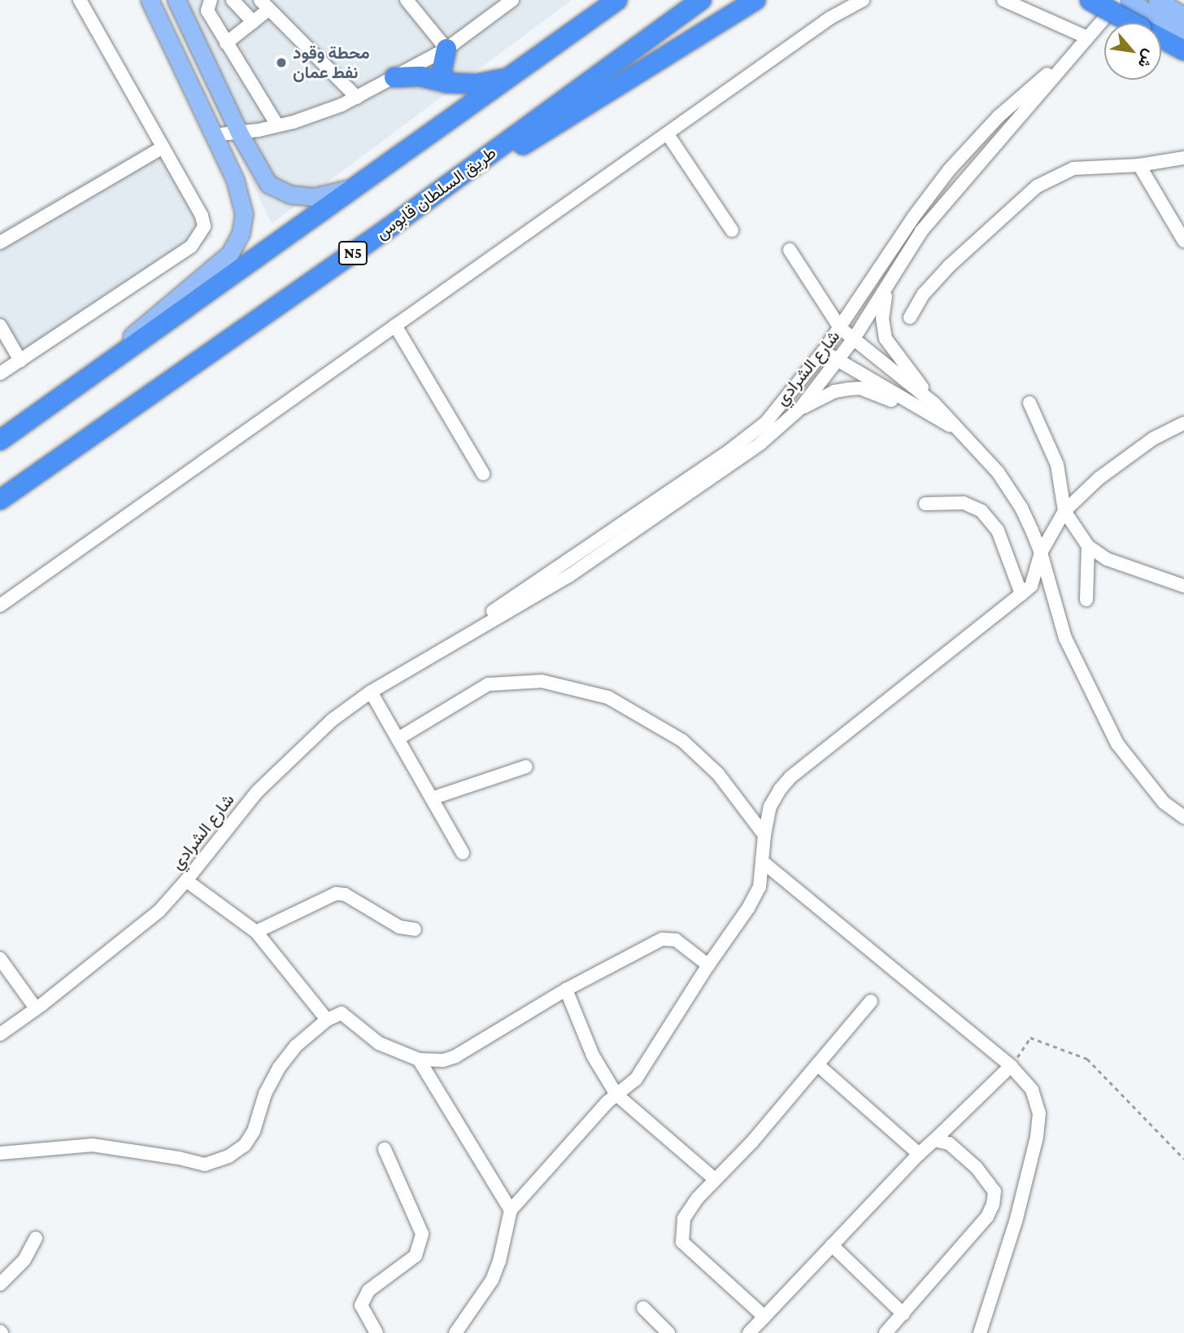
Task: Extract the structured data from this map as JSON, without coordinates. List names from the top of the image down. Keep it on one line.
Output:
{"streets":{"highway":["طريق السلطان قابوس","N5"],"street":["شارع الشرادي"]},"places":["محطة وقود نفط عمان"],"north":"bottom right"}
